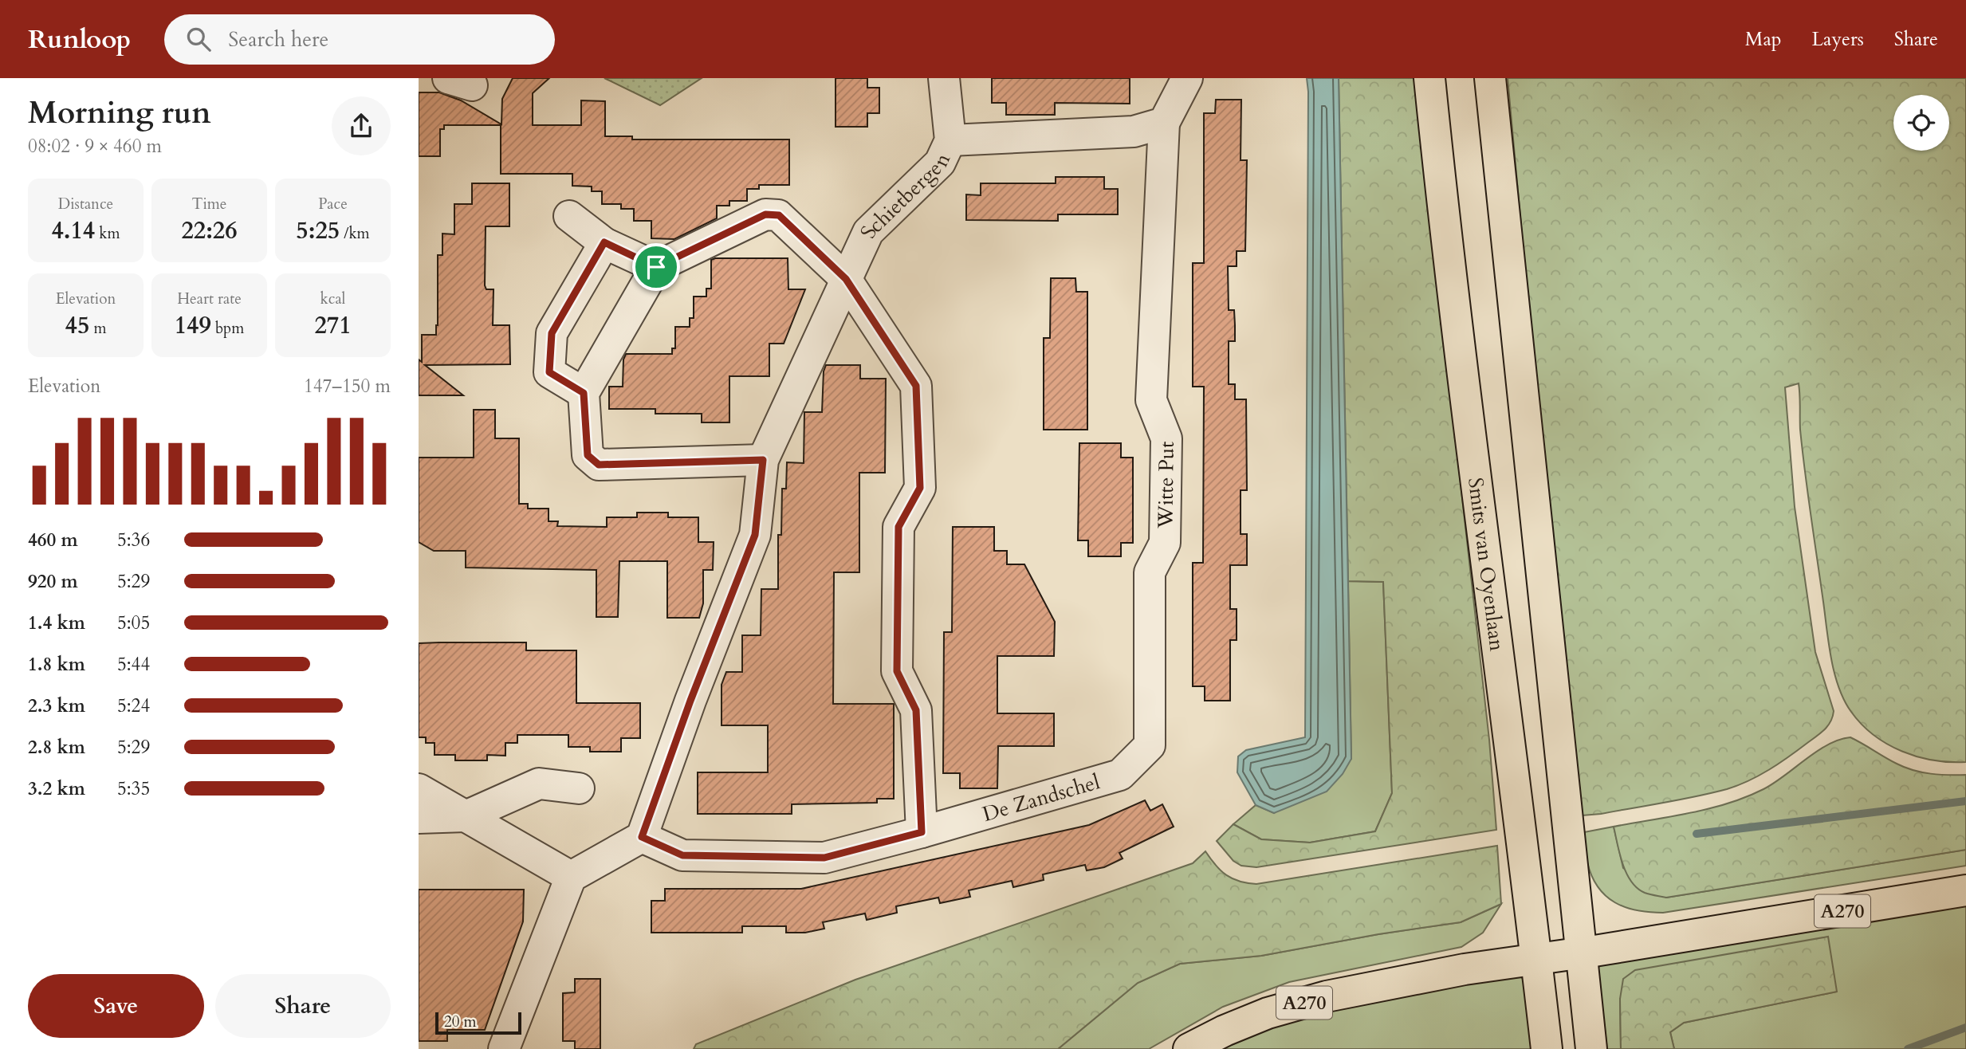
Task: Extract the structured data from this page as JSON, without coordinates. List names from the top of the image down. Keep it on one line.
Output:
{"streets":{"main road":["Smits van Oyenlaan","A270"],"street":["Schietbergen","Witte Put","De Zandschel"]},"crossings":[["Schietbergen","De Zandschel"],["Witte Put","De Zandschel"],["Smits van Oyenlaan","A270"]],"scale_bar":"20 m","page":{"header":"Runloop","search":"Search here","nav":["Map","Layers","Share"],"heading":["Morning run","08:02 · 9 × 460 m"],"stats":[["Distance","4.14 km"],["Time","22:26"],["Pace","5:25 /km"],["Elevation","45 m"],["Heart rate","149 bpm"],["kcal","271"]],"chart":["Elevation","147–150 m"],"list":[{"name":"460 m","note":"5:36"},{"name":"920 m","note":"5:29"},{"name":"1.4 km","note":"5:05"},{"name":"1.8 km","note":"5:44"},{"name":"2.3 km","note":"5:24"},{"name":"2.8 km","note":"5:29"},{"name":"3.2 km","note":"5:35"}],"buttons":["Save","Share"],"scale":"20 m"}}
